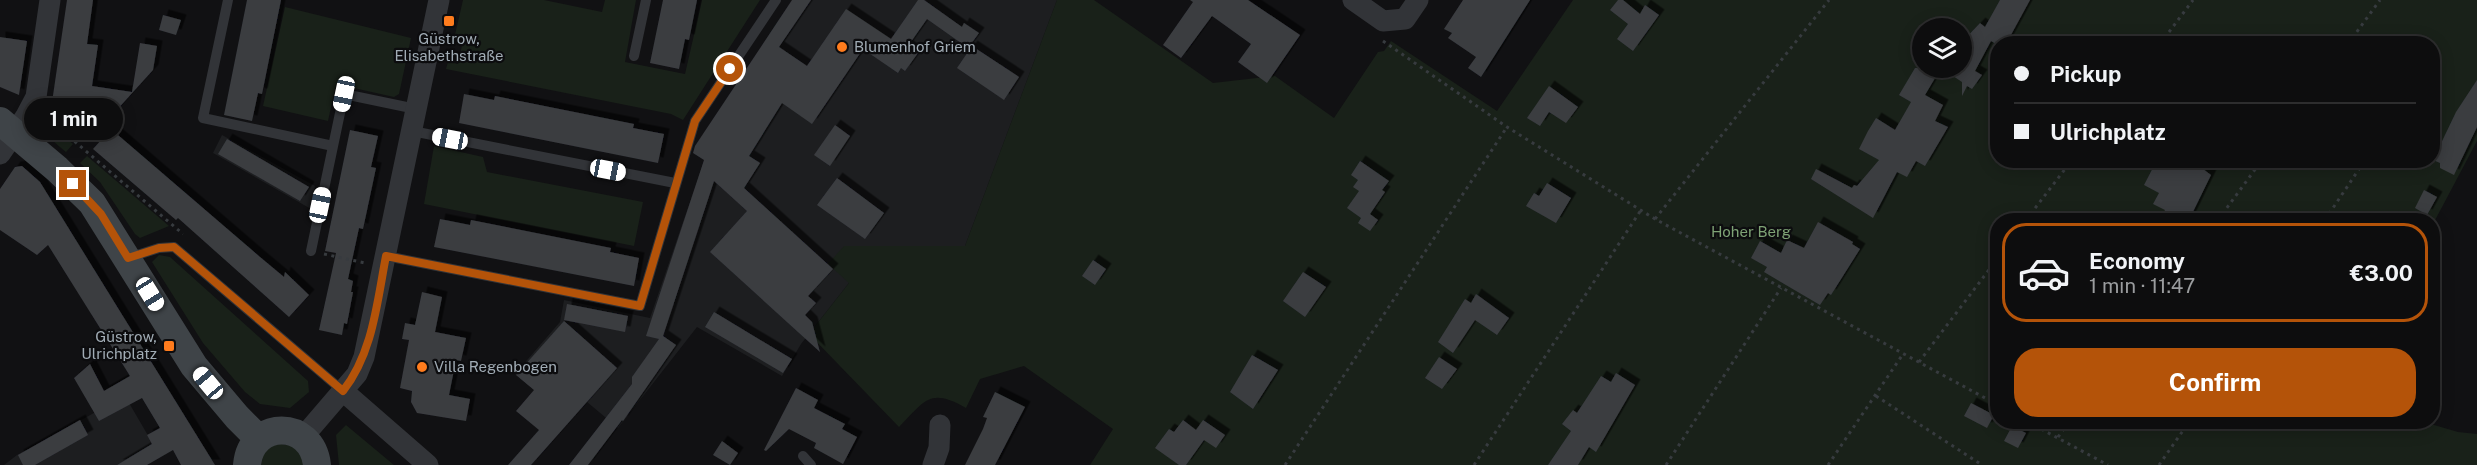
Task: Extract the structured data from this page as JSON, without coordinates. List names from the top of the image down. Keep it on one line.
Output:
{"parks":["Hoher Berg"],"places":{"transit":["Güstrow, Elisabethstraße","Güstrow, Ulrichplatz"],"other":["Blumenhof Griem","Villa Regenbogen"]},"page":{"banner":["Pickup","Ulrichplatz"],"bubble":"1 min","list":[{"name":"Economy","note":"1 min · 11:47","value":"€3.00"}],"buttons":"Confirm"}}
